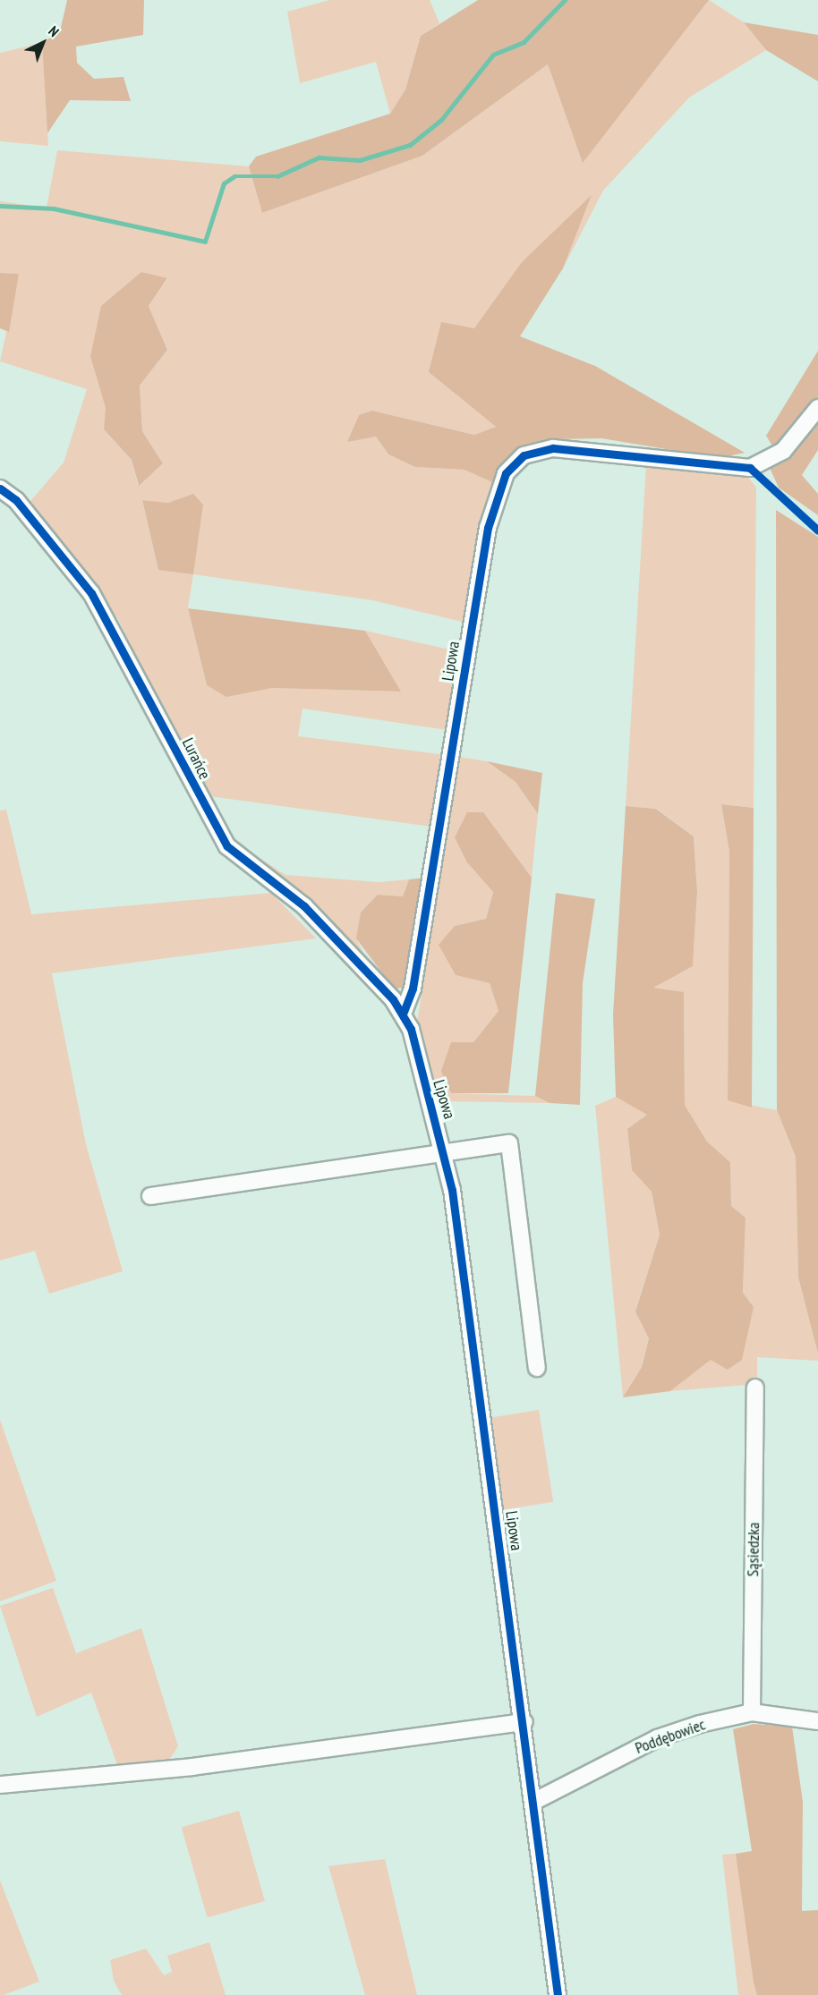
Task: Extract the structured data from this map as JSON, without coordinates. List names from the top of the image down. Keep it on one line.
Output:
{"streets":{"street":["Lipowa","Lurańce","Sąsiedzka","Poddębowiec"]},"crossings":[["Lipowa","Lurańce"],["Lipowa","Poddębowiec"],["Sąsiedzka","Poddębowiec"]],"north":"top right"}
